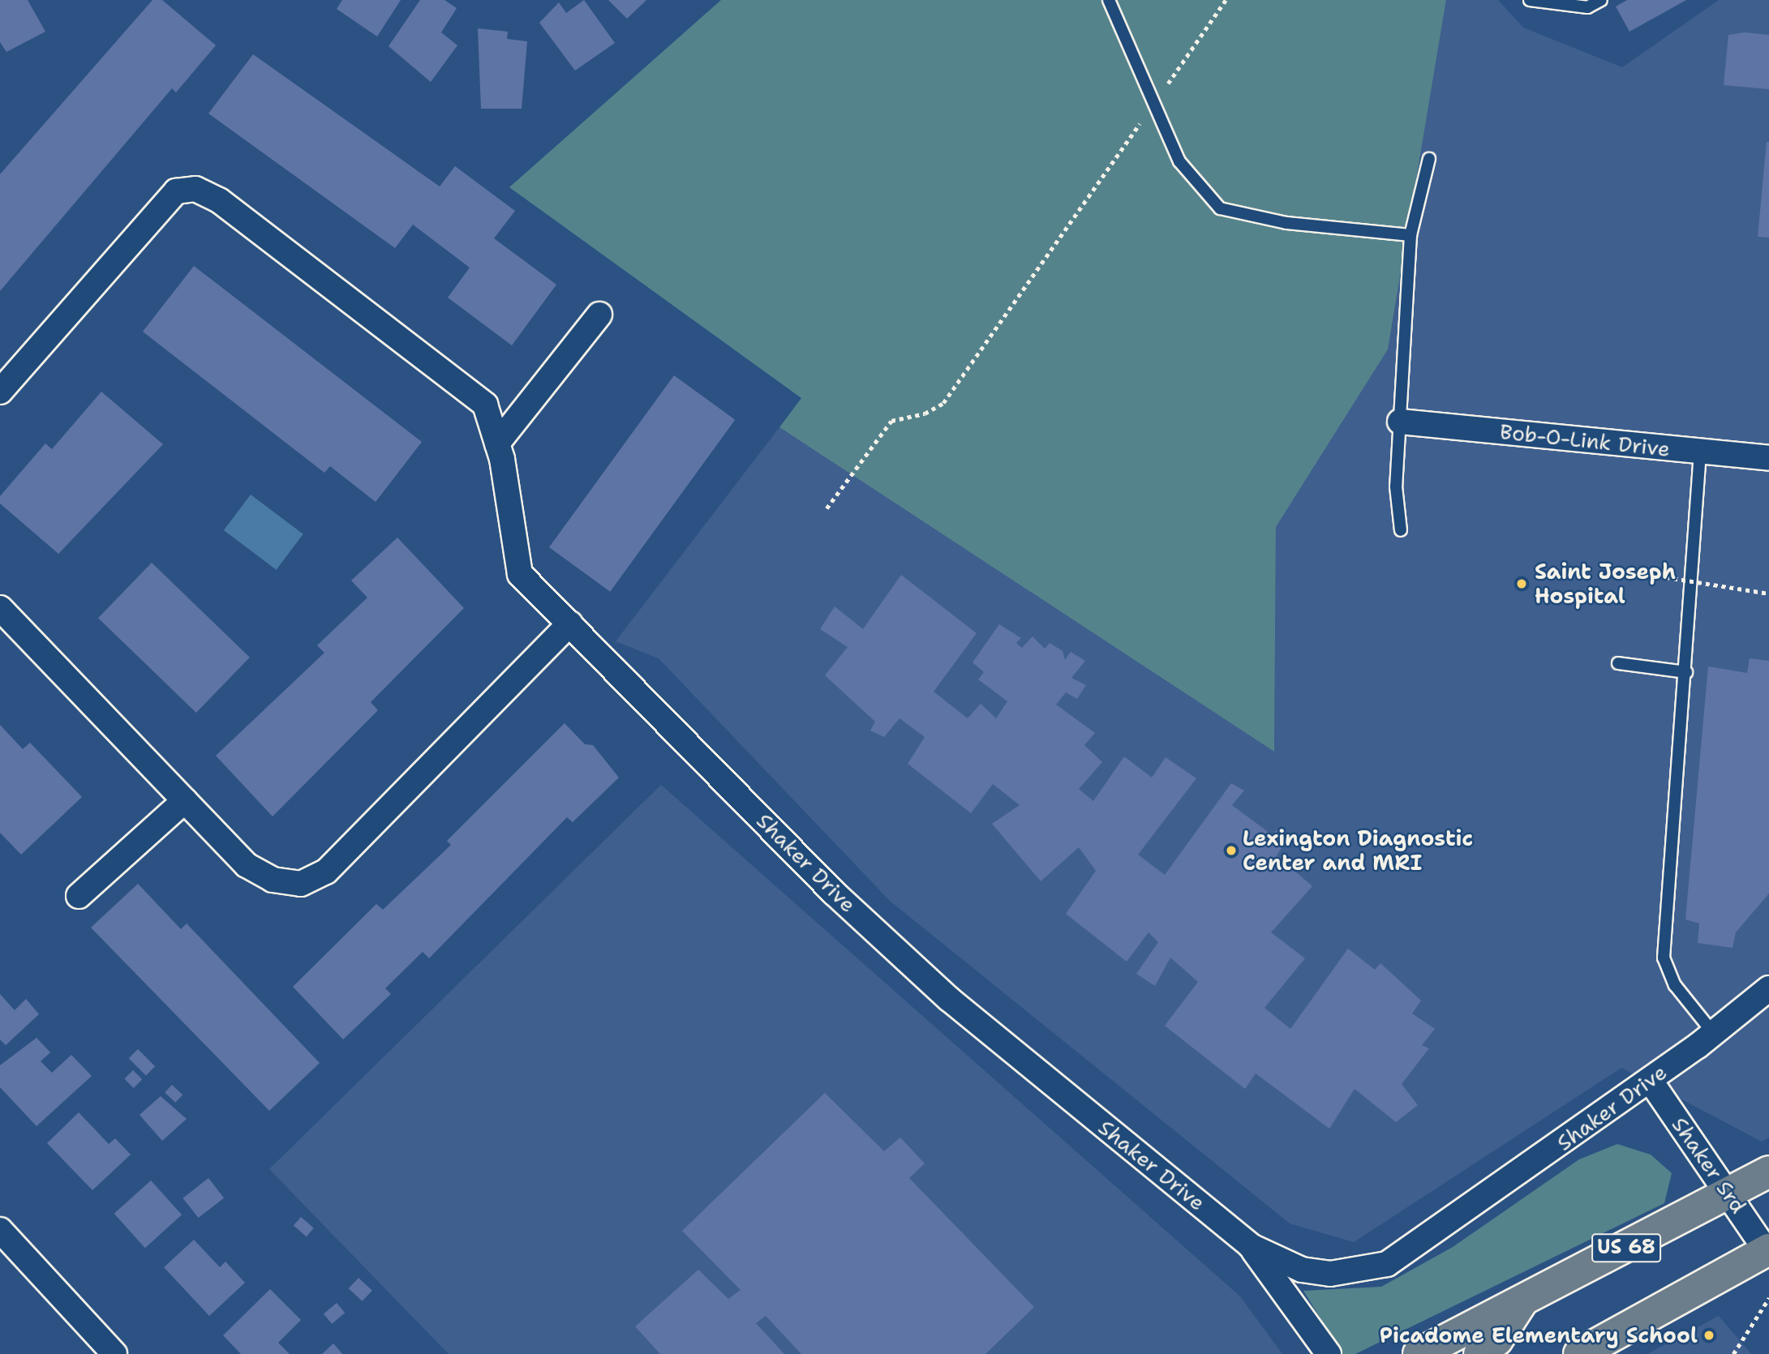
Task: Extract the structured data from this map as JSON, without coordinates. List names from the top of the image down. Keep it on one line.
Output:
{"streets":{"main road":["US 68"],"street":["Bob-O-Link Drive","Shaker Drive","Shaker Srd"]},"crossings":[["Shaker Drive","Shaker Srd"],["Shaker Srd","US 68"]],"places":["Saint Joseph Hospital","Lexington Diagnostic Center and MRI","Picadome Elementary School"]}
